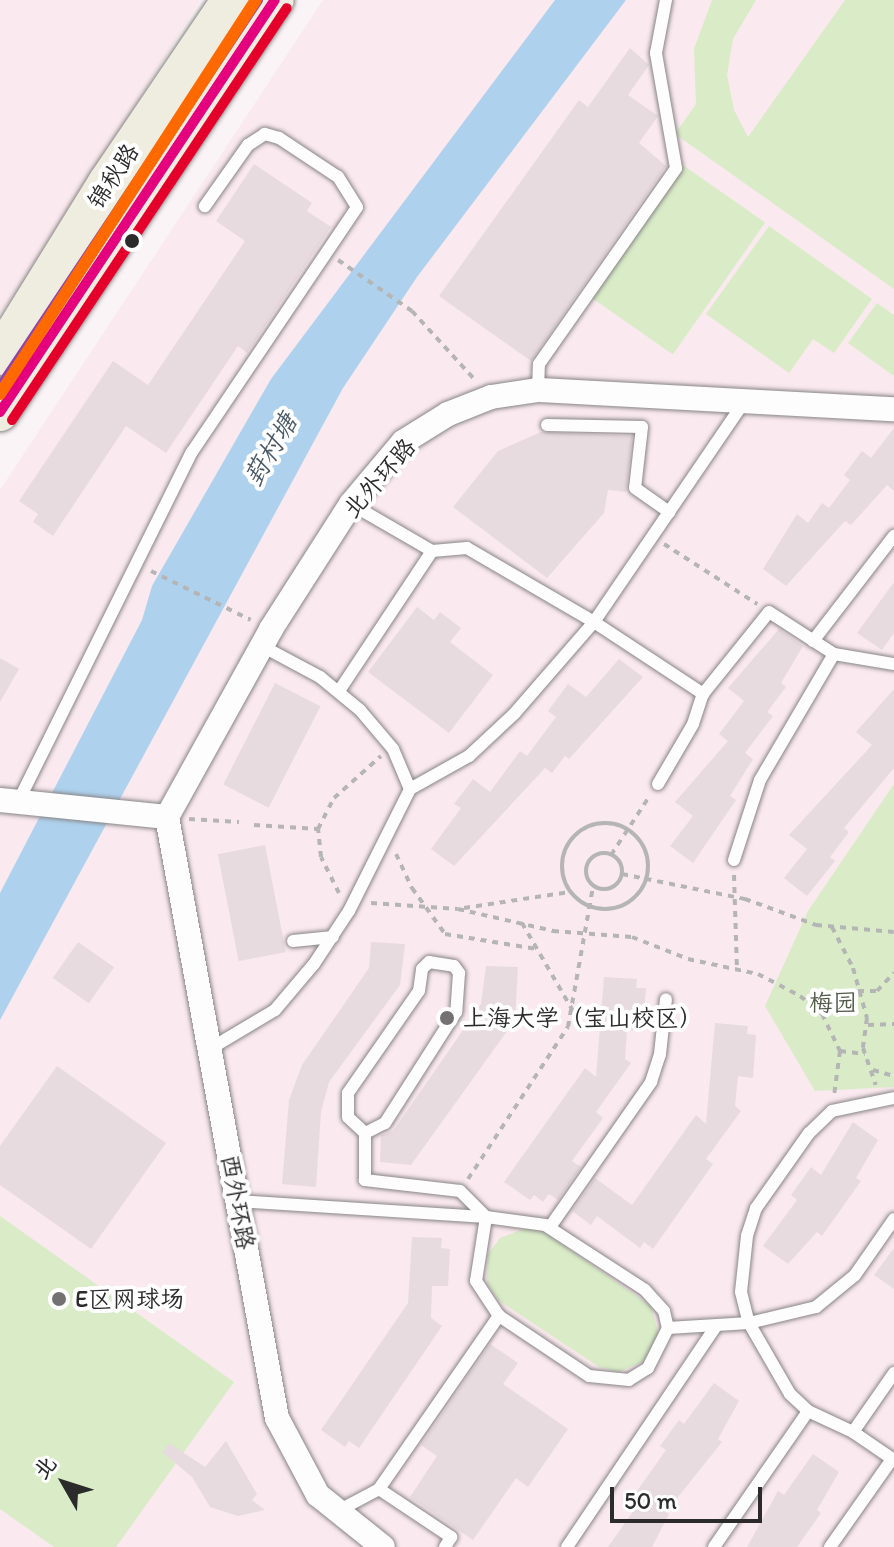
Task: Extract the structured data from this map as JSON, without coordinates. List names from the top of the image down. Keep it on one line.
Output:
{"streets":{"main road":["锦秋路"],"street":["北外环路","西外环路"]},"crossings":[["北外环路","西外环路"]],"water":["葑村塘"],"parks":["梅园"],"places":["上海大学（宝山校区）","E区网球场"],"scale_bar":"50 m","north":"top left"}
